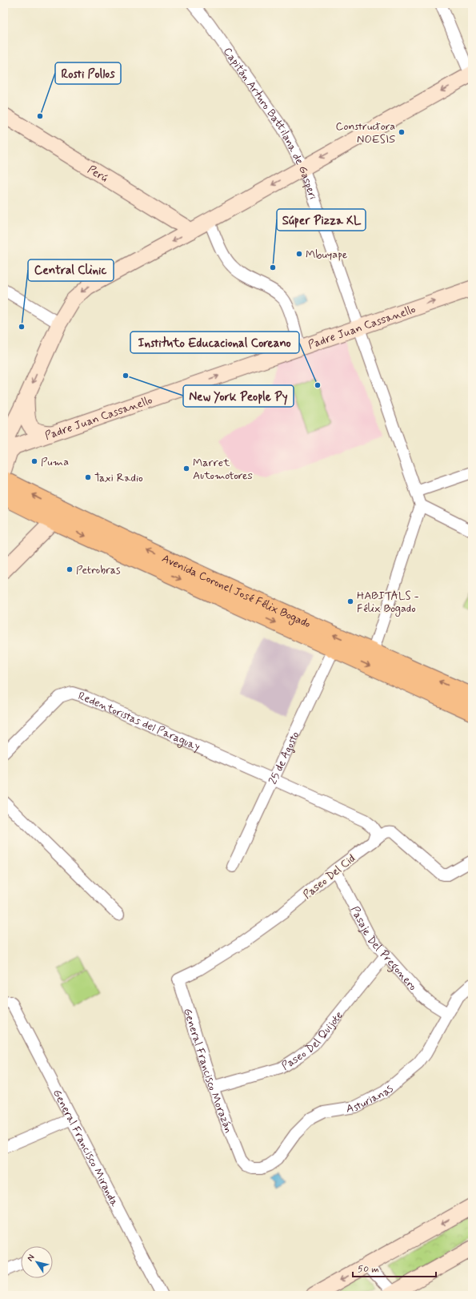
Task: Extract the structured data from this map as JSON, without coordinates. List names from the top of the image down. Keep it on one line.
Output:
{"streets":{"main road":["Avenida Coronel José Félix Bogado"],"street":["Capitán Arturo Battilana de Gasperi","Perú","Padre Juan Cassanello","Redentoristas del Paraguay","25 de Agosto","Paseo Del Cid","Pasaje Del Pregonero","Paseo Del Quijote","General Francisco Morazán","Asturianas","General Francisco Miranda"]},"crossings":[["Capitán Arturo Battilana de Gasperi","Padre Juan Cassanello"],["Avenida Coronel José Félix Bogado","25 de Agosto"],["Redentoristas del Paraguay","25 de Agosto"],["Paseo Del Cid","Pasaje Del Pregonero"],["Paseo Del Cid","General Francisco Morazán"],["Pasaje Del Pregonero","Paseo Del Quijote"],["Pasaje Del Pregonero","Asturianas"],["Paseo Del Quijote","General Francisco Morazán"],["General Francisco Morazán","Asturianas"]],"one_way":["Padre Juan Cassanello"],"places":["Rosti Pollos","Constructora NOESIS","Mbuyape","Súper Pizza XL","Central Clinic","New York People Py","Instituto Educacional Coreano","Puma","Marret Automotores","Taxi Radio","Petrobras","HABITALS - Félix Bogado"],"scale_bar":"50 m","north":"top left"}
